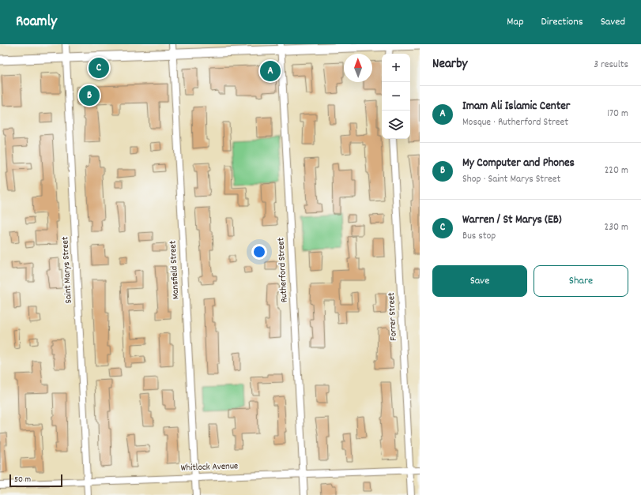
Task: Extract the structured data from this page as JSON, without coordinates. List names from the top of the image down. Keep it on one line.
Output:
{"streets":{"street":["Saint Marys Street","Mansfield Street","Rutherford Street","Forrer Street","Whitlock Avenue"]},"crossings":[["Saint Marys Street","Whitlock Avenue"],["Mansfield Street","Whitlock Avenue"],["Rutherford Street","Whitlock Avenue"],["Forrer Street","Whitlock Avenue"]],"scale_bar":"50 m","north":"top","page":{"header":"Roamly","nav":["Map","Directions","Saved"],"heading":["Nearby","3 results"],"map_buttons":["+","−"],"pins":["C","A","B"],"list":[{"mark":"A","name":"Imam Ali Islamic Center","note":"Mosque · Rutherford Street","value":"170 m"},{"mark":"B","name":"My Computer and Phones","note":"Shop · Saint Marys Street","value":"220 m"},{"mark":"C","name":"Warren / St Marys (EB)","note":"Bus stop","value":"230 m"}],"buttons":["Save","Share"],"scale":"50 m"}}
